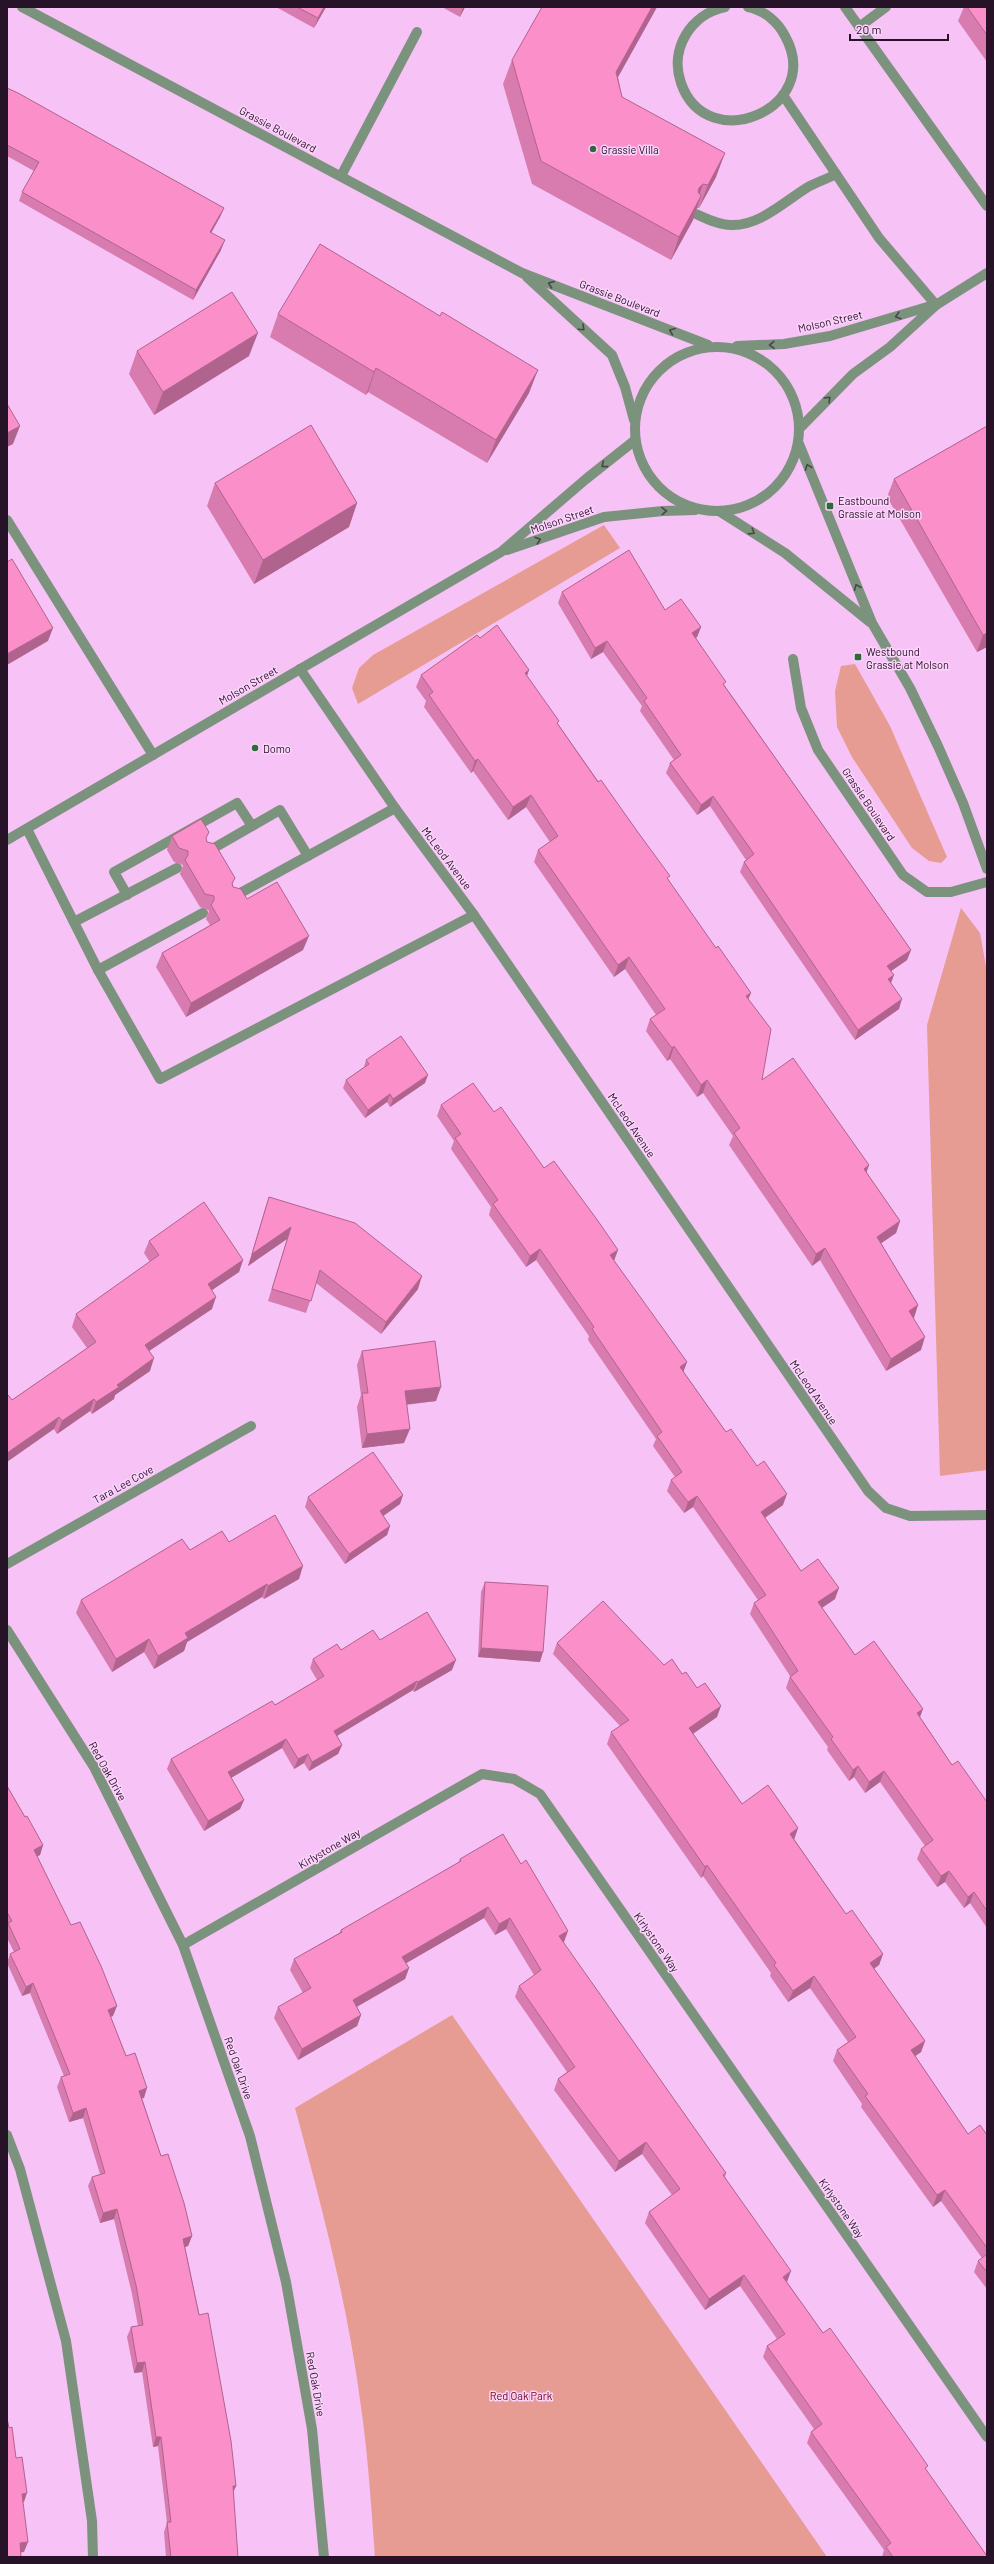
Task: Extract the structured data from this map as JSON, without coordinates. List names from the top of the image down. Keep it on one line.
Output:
{"streets":{"street":["Grassie Boulevard","Molson Street","McLeod Avenue","Tara Lee Cove","Red Oak Drive","Kirlystone Way"]},"crossings":[["Molson Street","McLeod Avenue"],["Red Oak Drive","Kirlystone Way"]],"parks":["Red Oak Park"],"places":{"other":["Grassie Villa","Domo"],"transit":["Eastbound Grassie at Molson","Westbound Grassie at Molson"]},"scale_bar":"20 m"}
